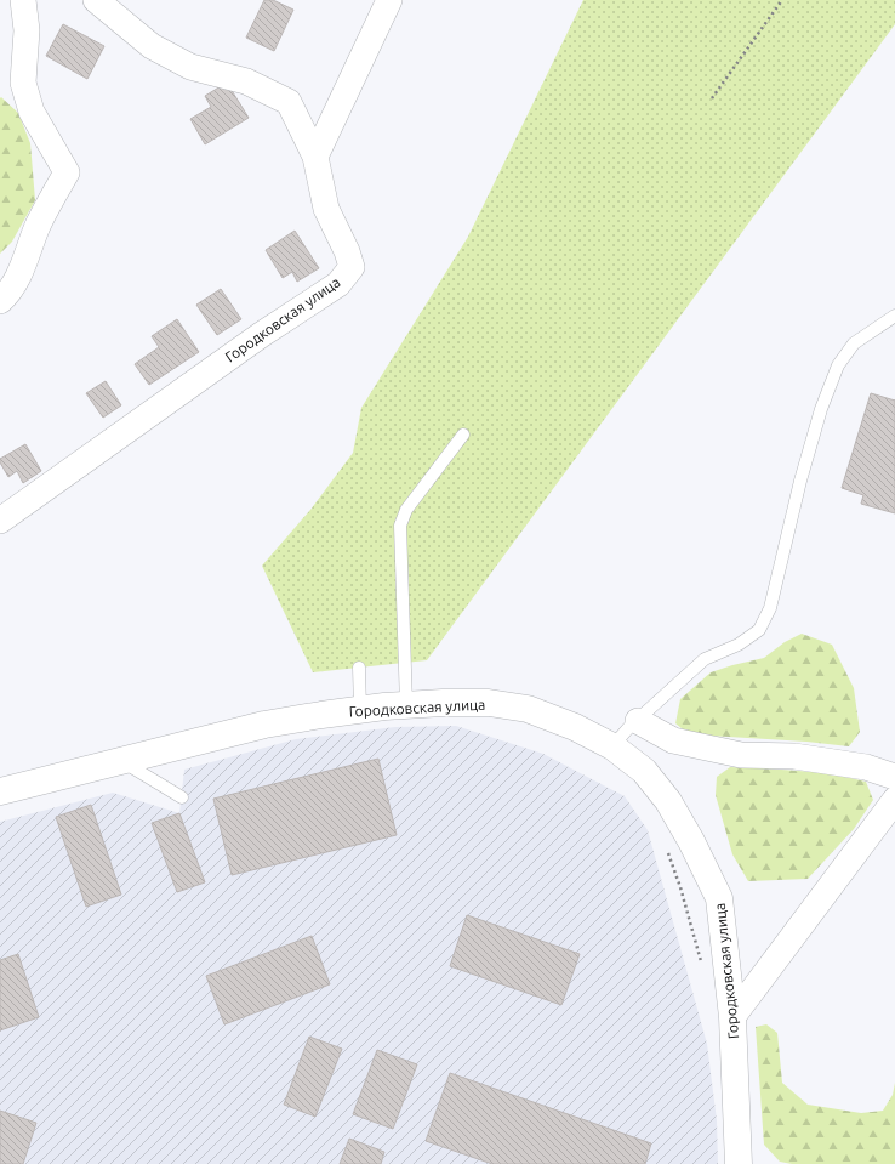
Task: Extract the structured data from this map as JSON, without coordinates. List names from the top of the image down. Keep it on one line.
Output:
{"streets":{"main road":["Городковская улица"]}}
